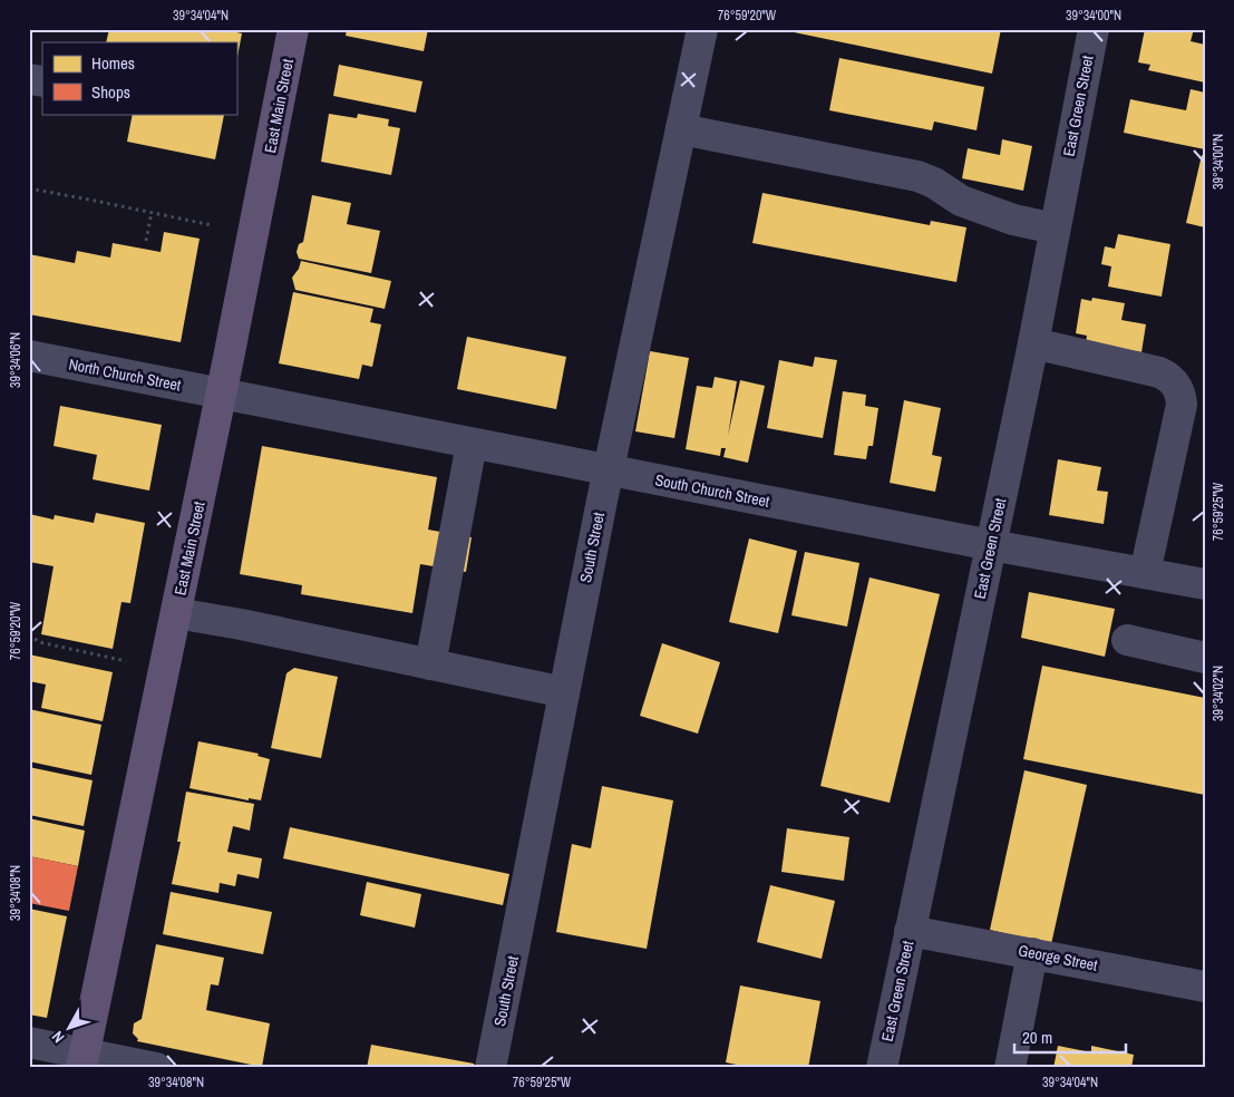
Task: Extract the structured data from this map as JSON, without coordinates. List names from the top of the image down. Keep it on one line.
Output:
{"streets":{"main road":["East Main Street"],"street":["East Green Street","North Church Street","South Church Street","South Street","George Street"]},"crossings":[["East Main Street","North Church Street"],["East Main Street","South Church Street"],["East Green Street","South Church Street"],["East Green Street","George Street"],["North Church Street","South Church Street"],["South Church Street","South Street"]],"legend":["Homes","Shops"],"scale_bar":"20 m","north":"bottom left","coordinates":["39°34'04\"N","76°59'20\"W","39°34'00\"N","39°34'06\"N","76°59'25\"W","39°34'02\"N","39°34'08\"N"]}
